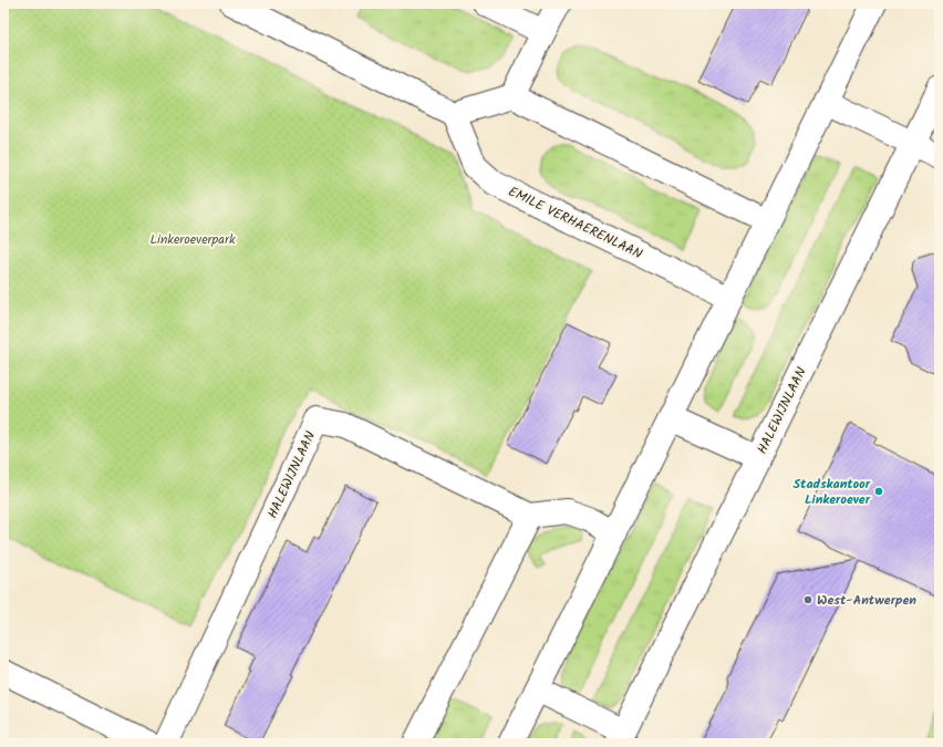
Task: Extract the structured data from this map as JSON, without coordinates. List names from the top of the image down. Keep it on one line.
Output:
{"streets":{"street":["EMILE VERHAERENLAAN","HALEWIJNLAAN"]},"parks":["Linkeroeverpark"],"places":["Stadskantoor Linkeroever","West-Antwerpen"]}
